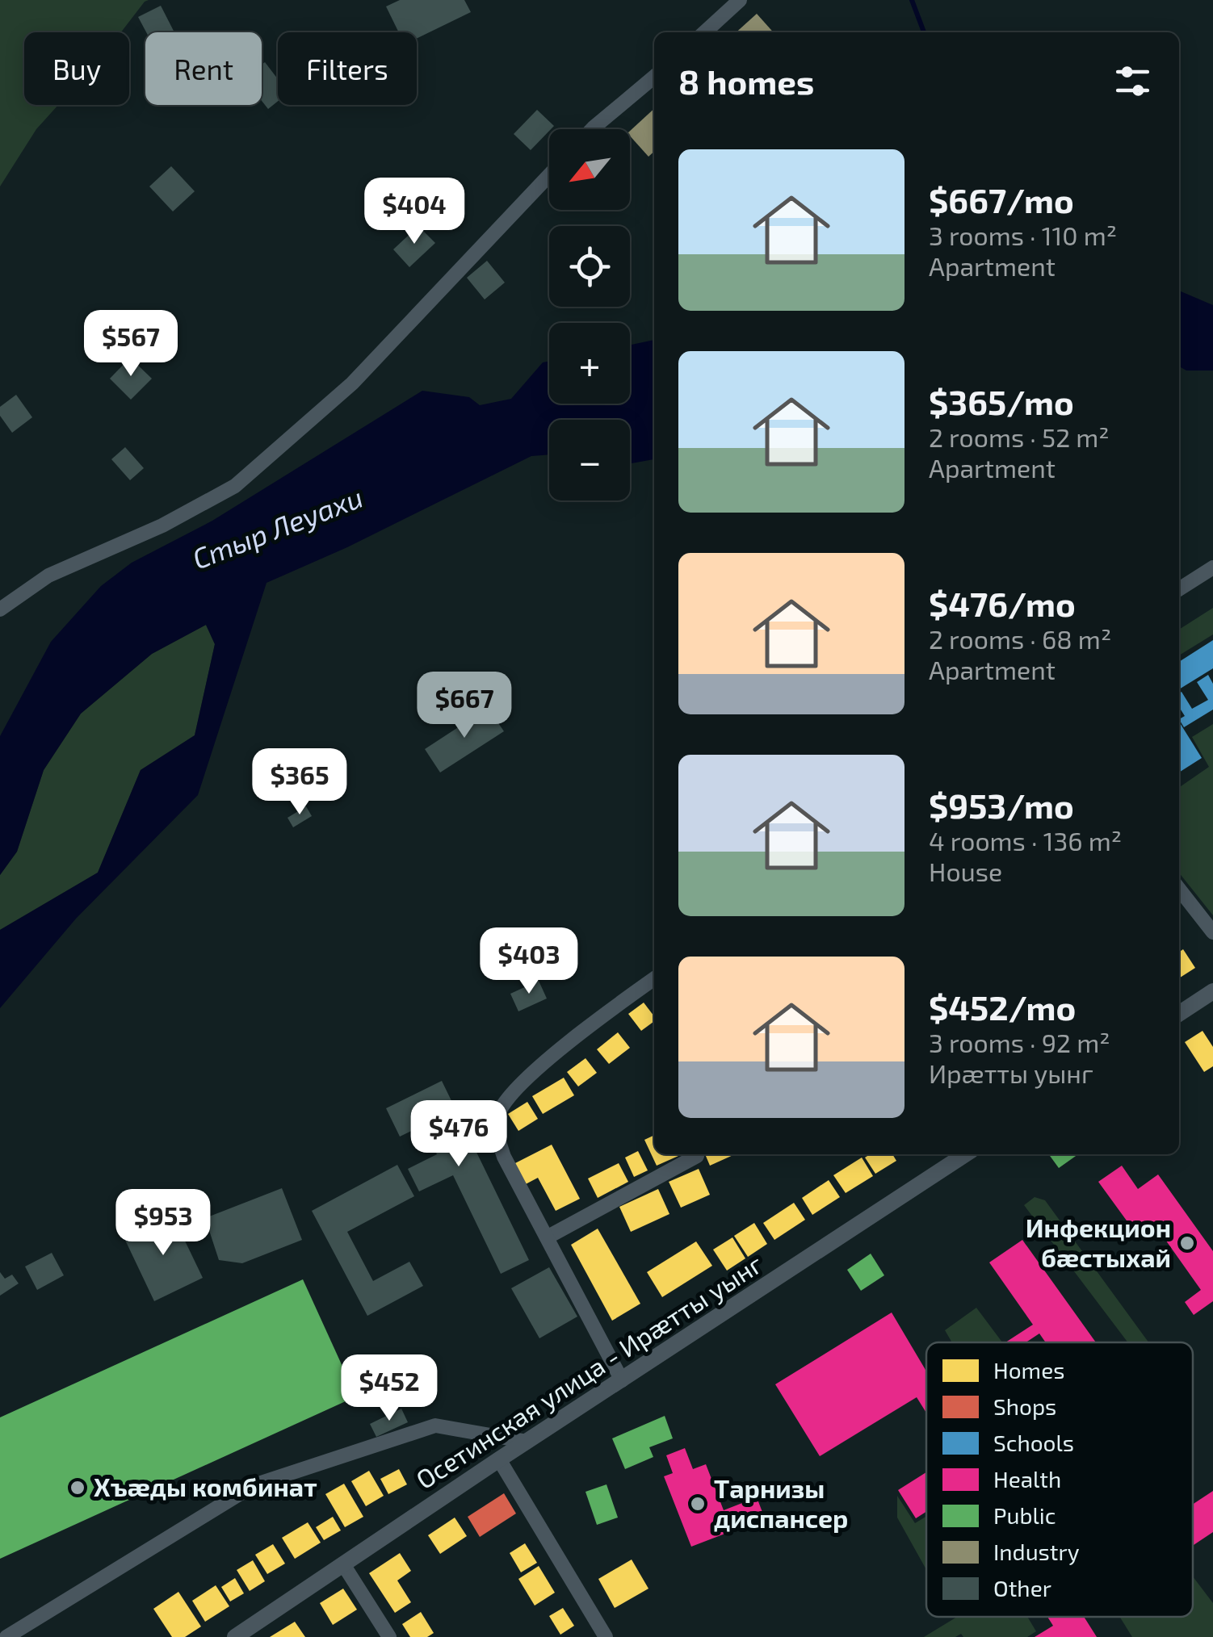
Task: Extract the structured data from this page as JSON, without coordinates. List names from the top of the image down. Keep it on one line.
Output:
{"streets":{"street":["Осетинская улица - Ирæтты уынг"]},"water":["Стыр Леуахи"],"places":["Инфекцион бæстыхай","Хъæды комбинат","Тарнизы диспансер"],"legend":["Homes","Shops","Schools","Health","Public","Industry","Other"],"north":"bottom left","page":{"chip":["Buy","Rent","Filters"],"heading":"8 homes","map_buttons":["+","−"],"list":[{"name":"$667/mo","note":"3 rooms · 110 m² · Apartment"},{"name":"$365/mo","note":"2 rooms · 52 m² · Apartment"},{"name":"$476/mo","note":"2 rooms · 68 m² · Apartment"},{"name":"$953/mo","note":"4 rooms · 136 m² · House"},{"name":"$452/mo","note":"3 rooms · 92 m² · Ирæтты уынг"}],"price":["$404","$567","$667","$365","$403","$476","$953","$452"]}}
